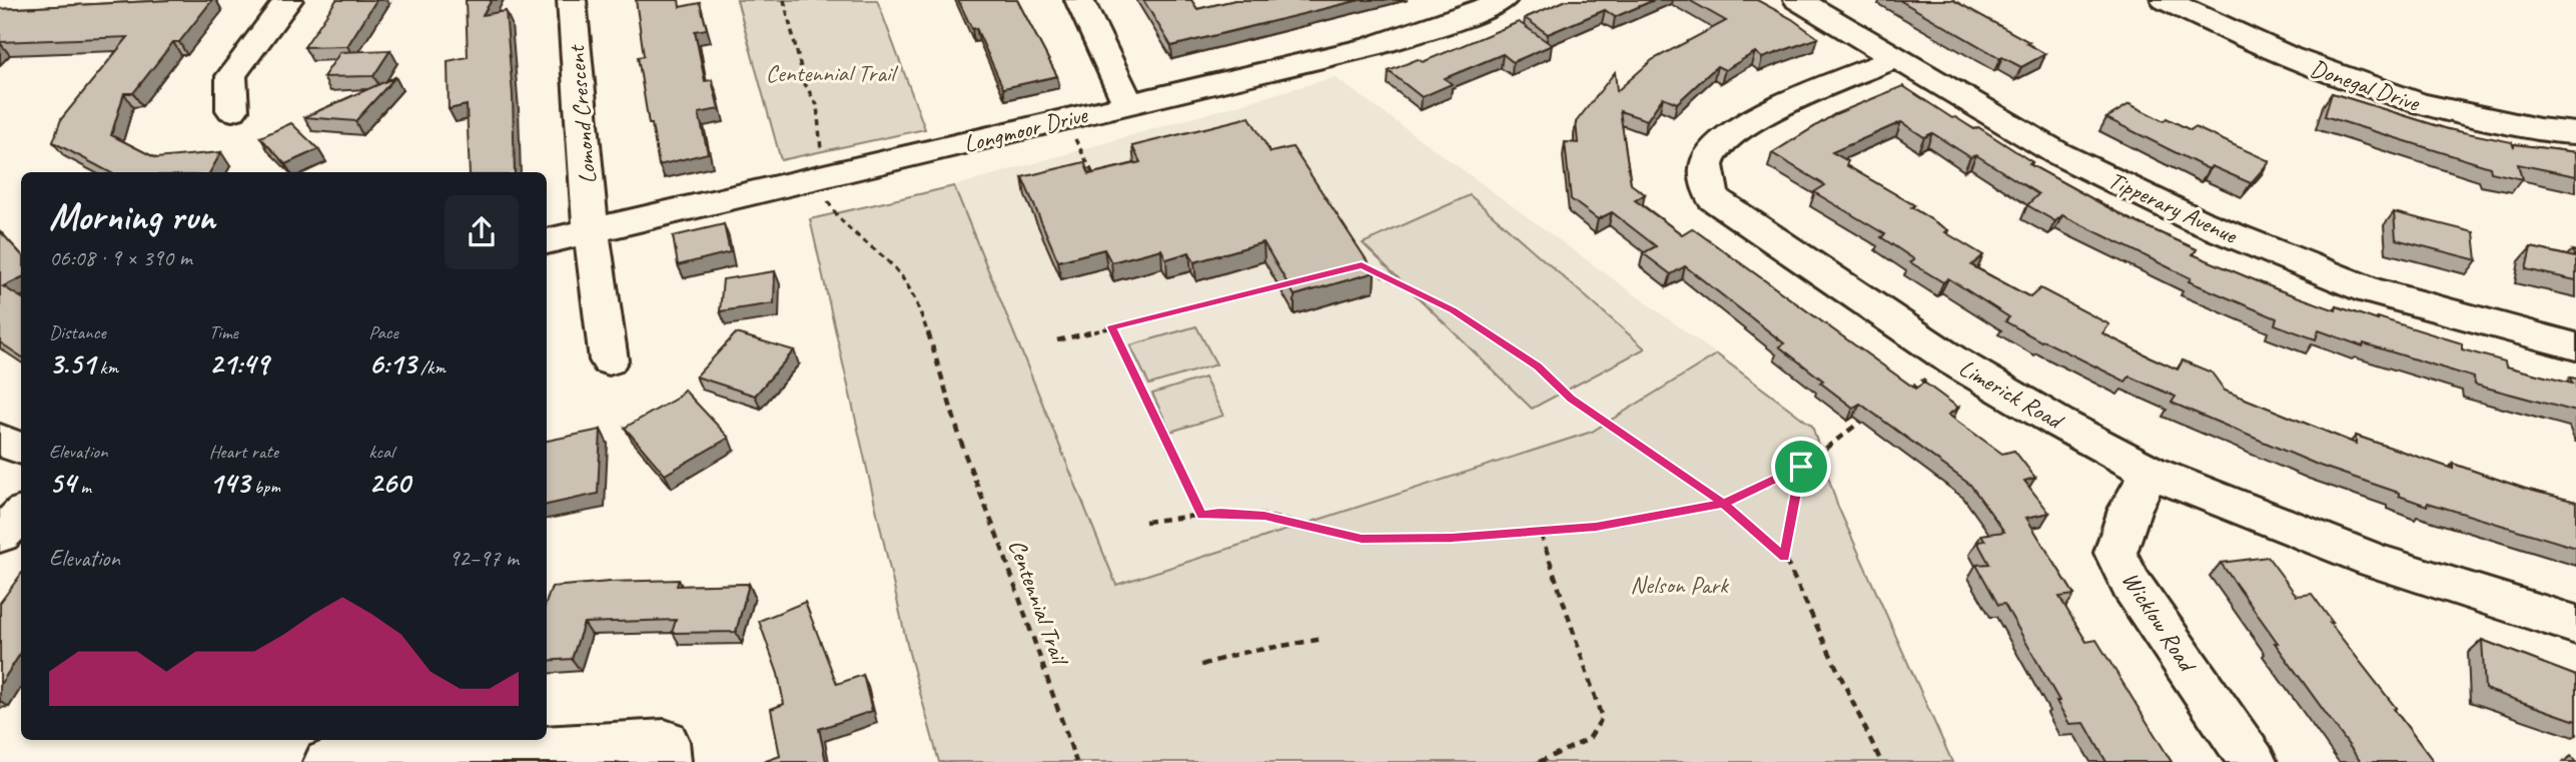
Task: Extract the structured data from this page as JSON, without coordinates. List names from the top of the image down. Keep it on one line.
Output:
{"streets":{"street":["Donegal Drive","Lomond Crescent","Longmoor Drive","Tipperary Avenue","Limerick Road","Wicklow Road"],"path":["Centennial Trail"]},"crossings":[["Lomond Crescent","Longmoor Drive"],["Longmoor Drive","Centennial Trail"],["Tipperary Avenue","Limerick Road"],["Limerick Road","Wicklow Road"]],"parks":["Centennial Trail","Nelson Park"],"page":{"heading":["Morning run","06:08 · 9 × 390 m"],"stats":[["Distance","3.51 km"],["Time","21:49"],["Pace","6:13 /km"],["Elevation","54 m"],["Heart rate","143 bpm"],["kcal","260"]],"chart":["Elevation","92–97 m"]}}
